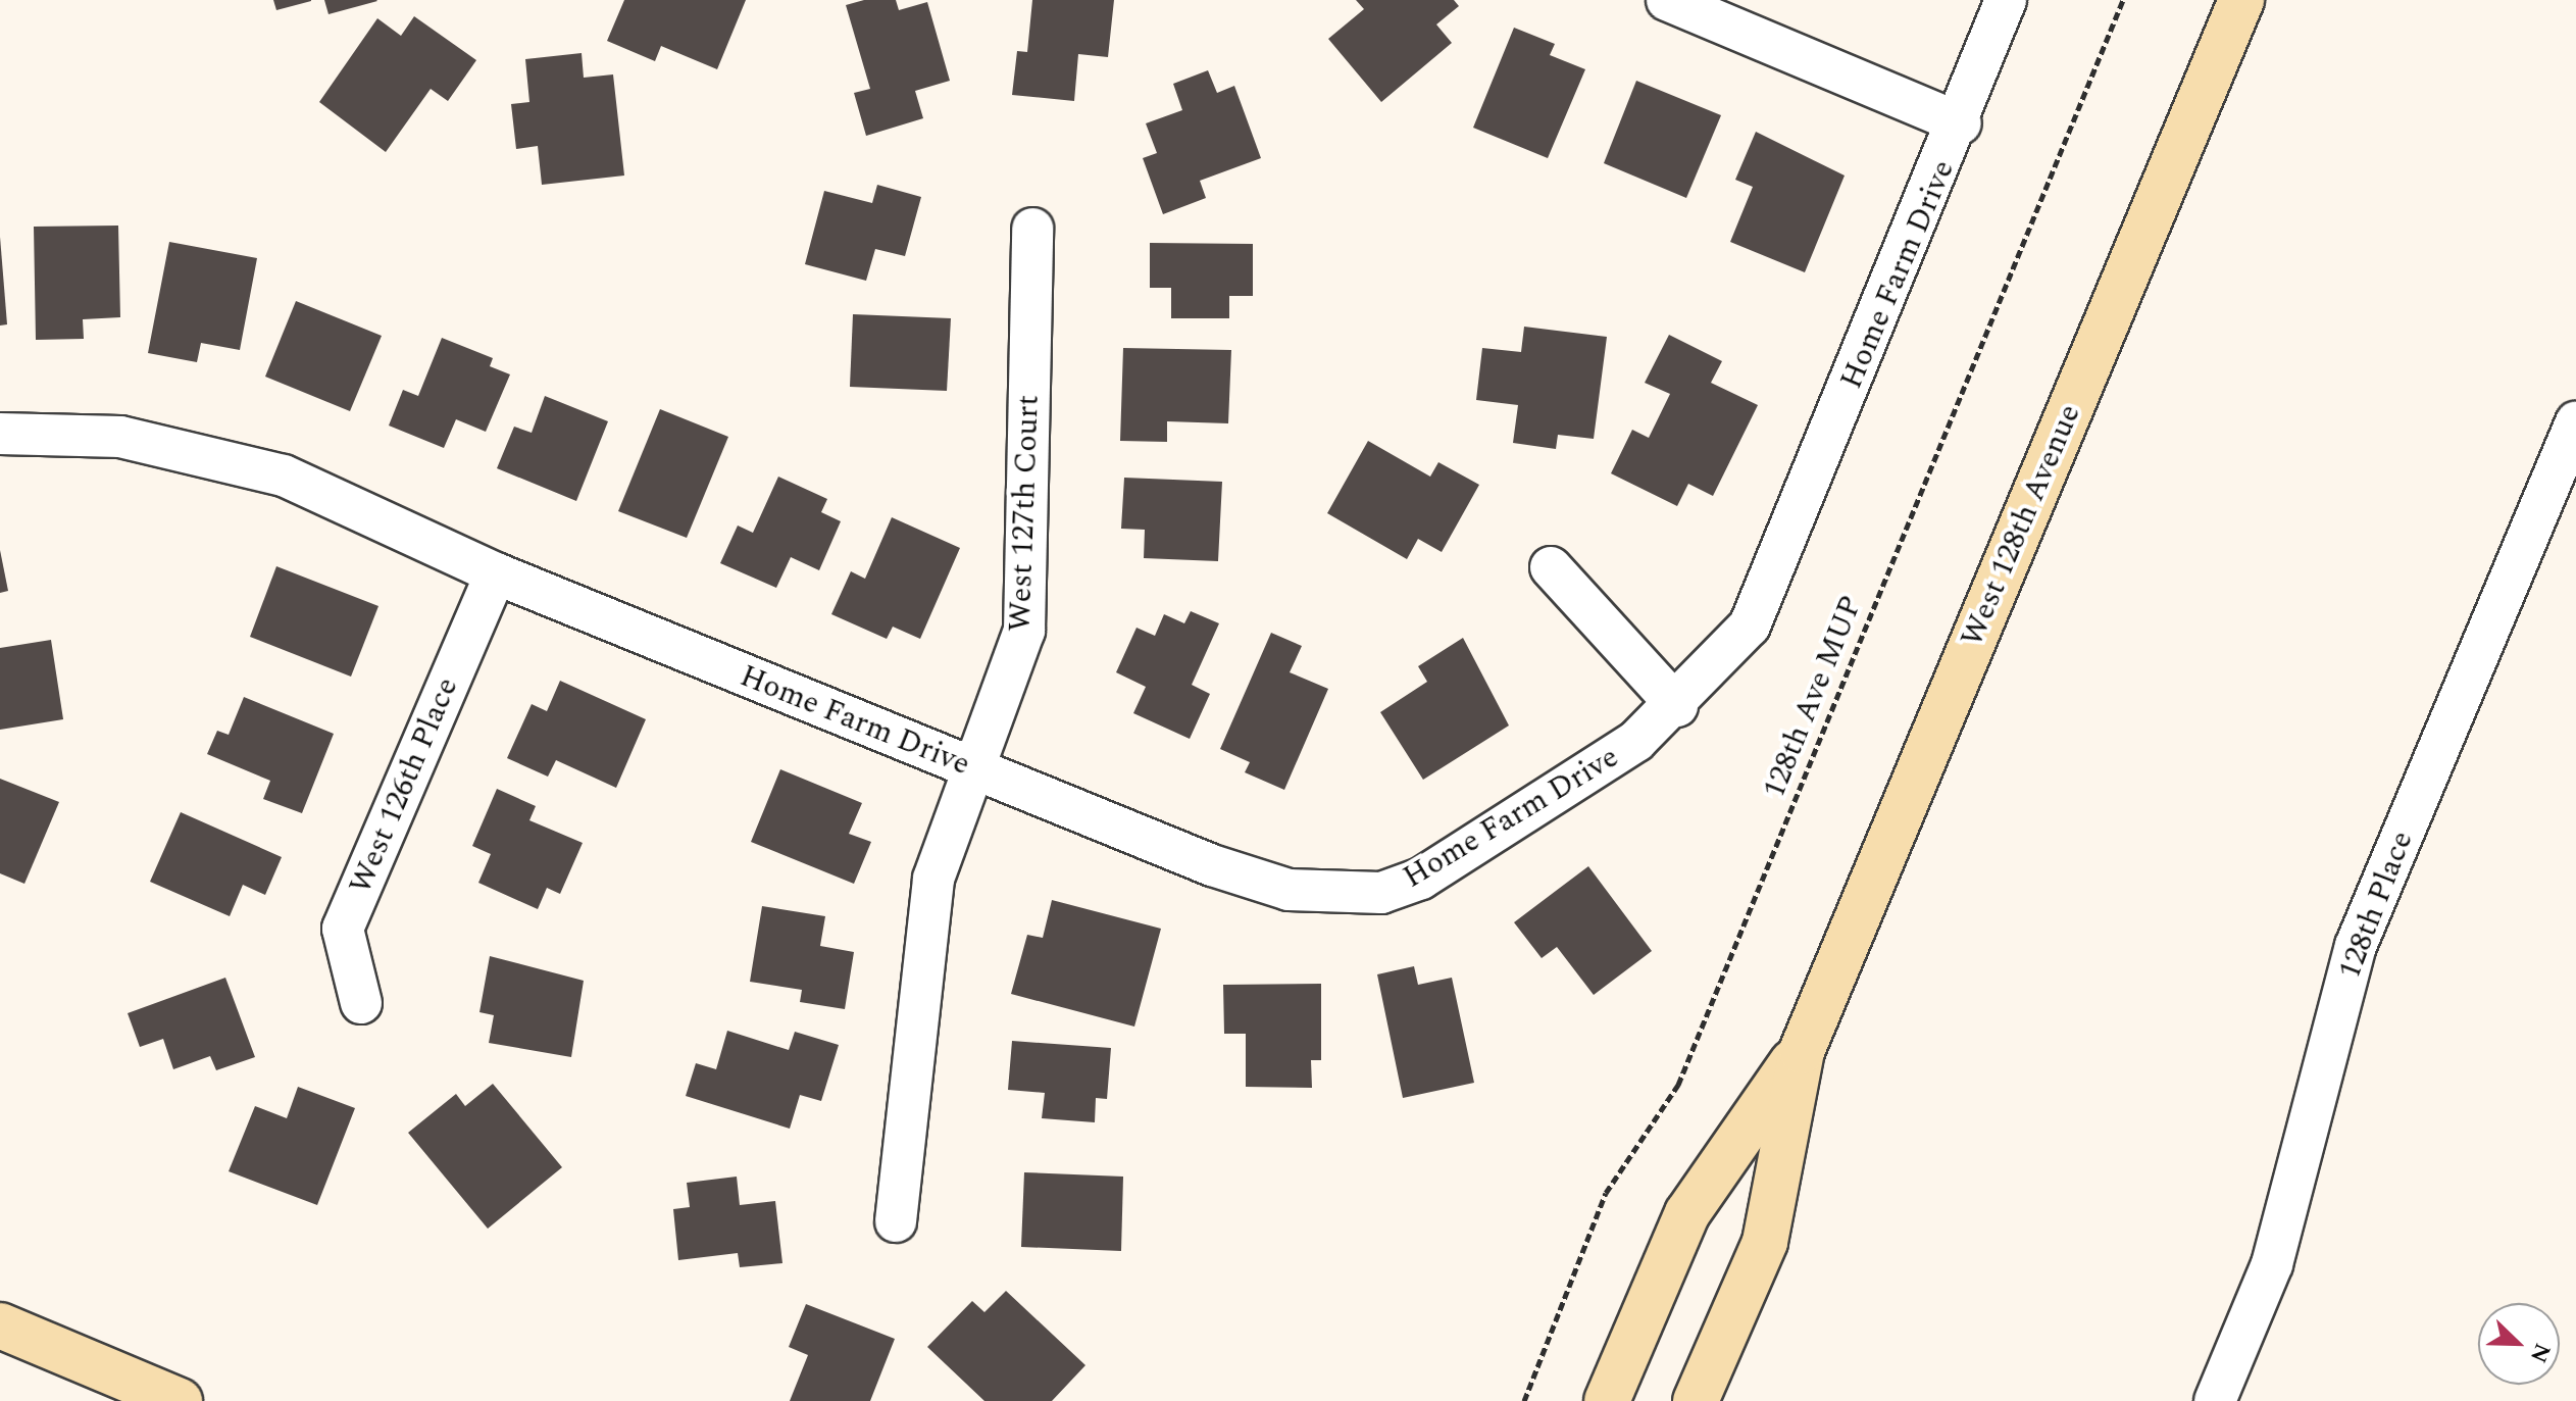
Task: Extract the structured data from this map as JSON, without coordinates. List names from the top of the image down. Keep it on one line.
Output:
{"streets":{"main road":["West 128th Avenue"],"street":["Home Farm Drive","West 127th Court","West 126th Place","128th Place"],"path":["128th Ave MUP"]},"crossings":[["Home Farm Drive","West 127th Court"],["Home Farm Drive","West 126th Place"]],"north":"bottom right"}
